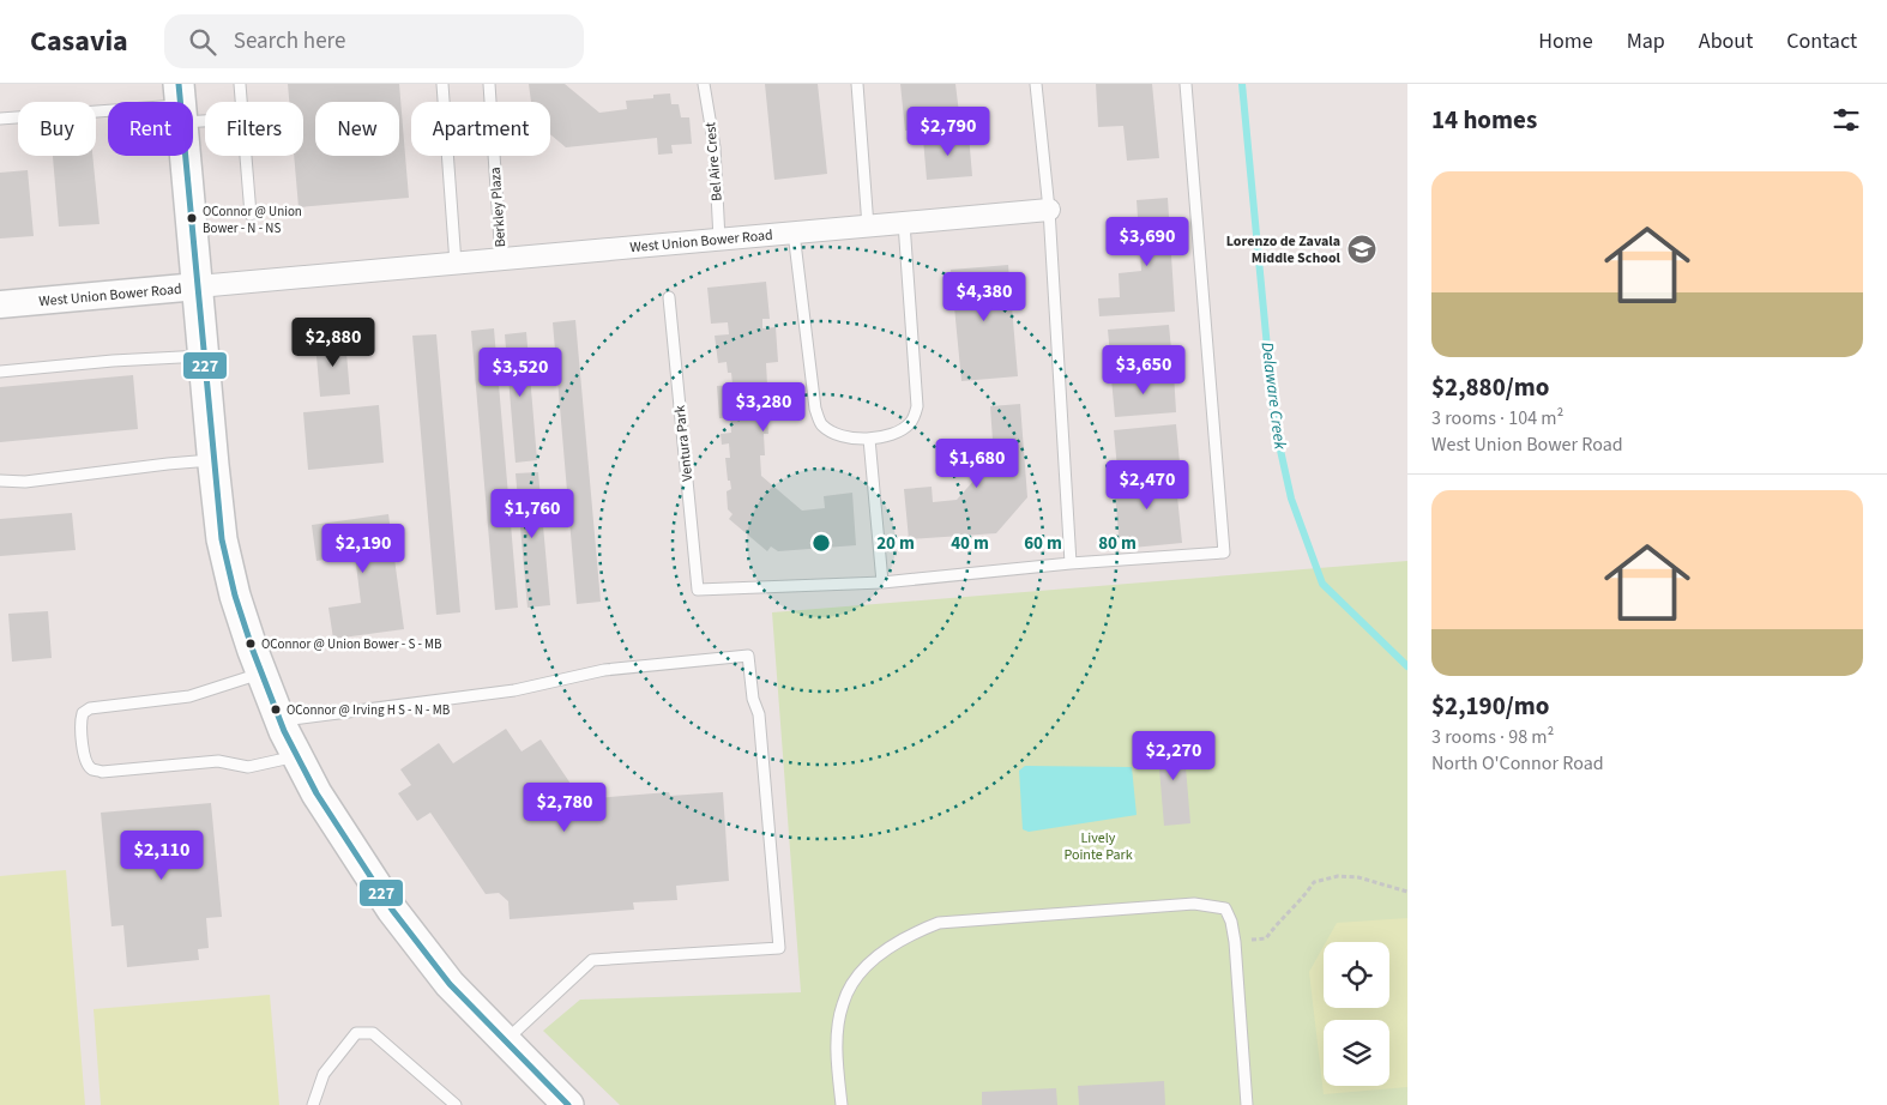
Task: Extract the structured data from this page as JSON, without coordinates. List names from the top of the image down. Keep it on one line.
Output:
{"streets":{"street":["West Union Bower Road"],"lane":["Bel Aire Crest","Berkley Plaza","Ventura Park"]},"crossings":[["Bel Aire Crest","West Union Bower Road"],["Berkley Plaza","West Union Bower Road"]],"water":["Delaware Creek"],"parks":["Lively Pointe Park"],"places":{"other":["OConnor @ Union Bower - N - NS","OConnor @ Union Bower - S - MB","OConnor @ Irving H S - N - MB"],"school or university":["Lorenzo de Zavala Middle School"]},"lines":["transit line 227"],"page":{"header":"Casavia","search":"Search here","nav":["Home","Map","About","Contact"],"heading":"14 homes","chip":["Buy","Rent","Filters","New","Apartment"],"price":["$2,790","$3,690","$4,380","$2,880","$3,650","$3,520","$3,280","$1,680","$2,470","$1,760","$2,190","$2,270","$2,780","$2,110"],"list":[{"name":"$2,880/mo","note":"3 rooms · 104 m² · West Union Bower Road"},{"name":"$2,190/mo","note":"3 rooms · 98 m² · North O'Connor Road"}]},"rings":["20 m","40 m","60 m","80 m"]}
